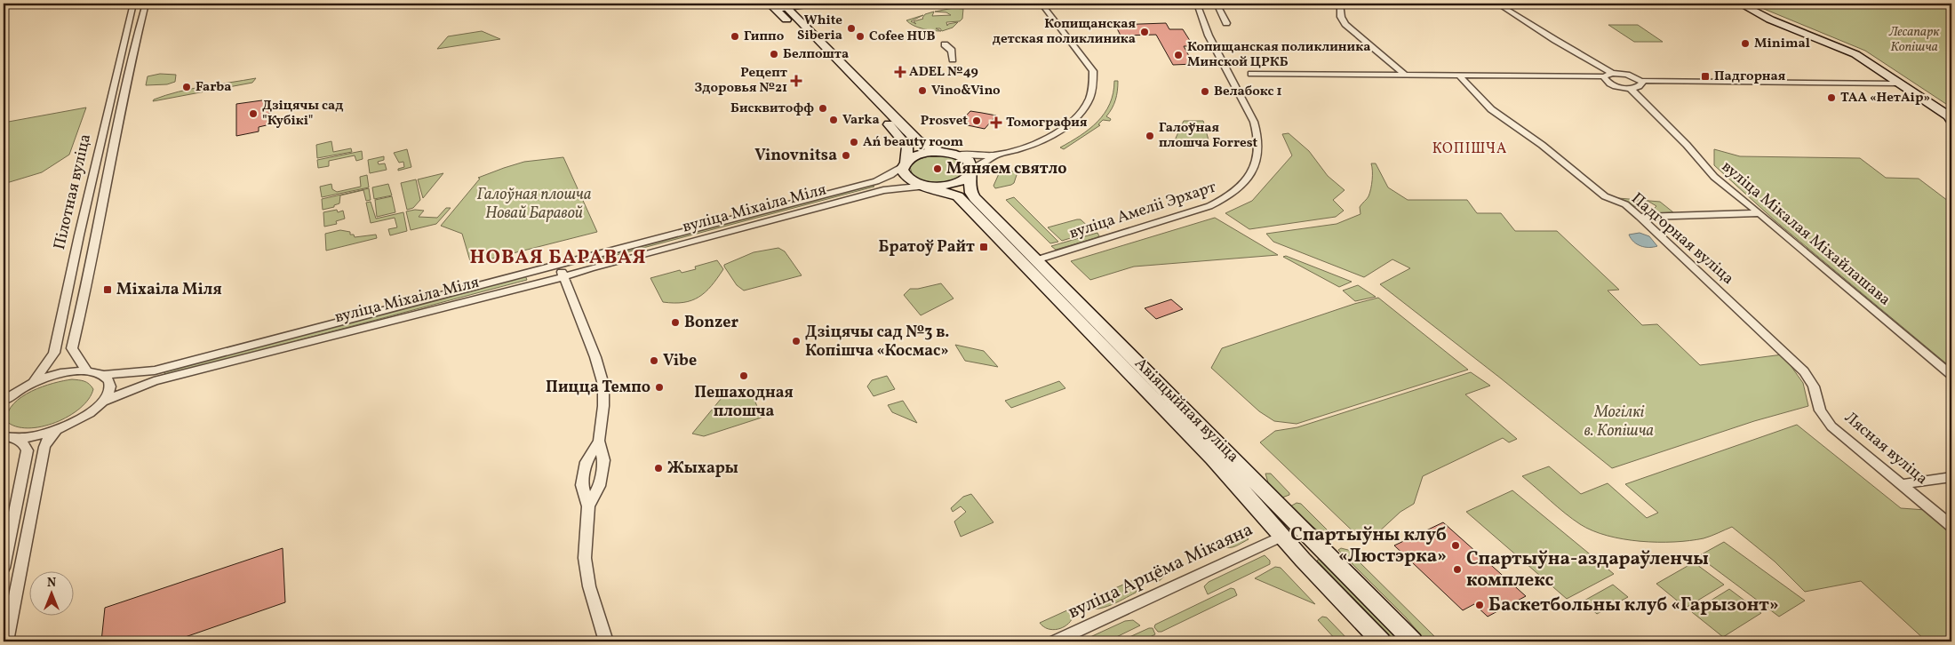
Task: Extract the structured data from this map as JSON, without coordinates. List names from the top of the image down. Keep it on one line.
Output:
{"streets":{"main road":["Авіяцыйная вуліца"],"street":["Пілотная вуліца","вуліца Міхаіла Міля","вуліца Амеліі Эрхарт","вуліца Мікалая Міхайлашава","Падгорная вуліца","Лясная вуліца","вуліца Арцёма Мікаяна"]},"crossings":[["Пілотная вуліца","вуліца Міхаіла Міля"],["вуліца Амеліі Эрхарт","Авіяцыйная вуліца"],["Падгорная вуліца","Лясная вуліца"]],"districts":["КОПІШЧА","НОВАЯ БАРАВАЯ"],"parks":["Лесапарк Копішча","Галоўная плошча Новай Баравой","Могілкі в. Копішча"],"places":{"other":["White Siberia","Копищанская детская поликлиника","Гиппо","Cofee HUB","Minimal","Белпошта","Копищанская поликлиника Минской ЦРКБ","Farba","Vino&Vino","Велабокс 1","ТАА «НетАір»","Бисквитофф","Дзіцячы сад \"Кубікі\"","Varka","Prosvet","Галоўная плошча Forrest","Ań beauty room","Vinovnitsa","Мяняем святло","Bonzer","Дзіцячы сад №3 в. Копішча «Космас»","Vibe","Пешаходная плошча","Пицца Темпо","Жыхары","Cпартыўны клуб «Люстэрка»","Спартыўна-аздараўленчы комплекс","Баскетбольны клуб «Гарызонт»"],"health":["ADEL №49","Рецепт Здоровья №21","Томография"],"transit":["Падгорная","Братоў Райт","Міхаіла Міля"]},"north":"top"}
